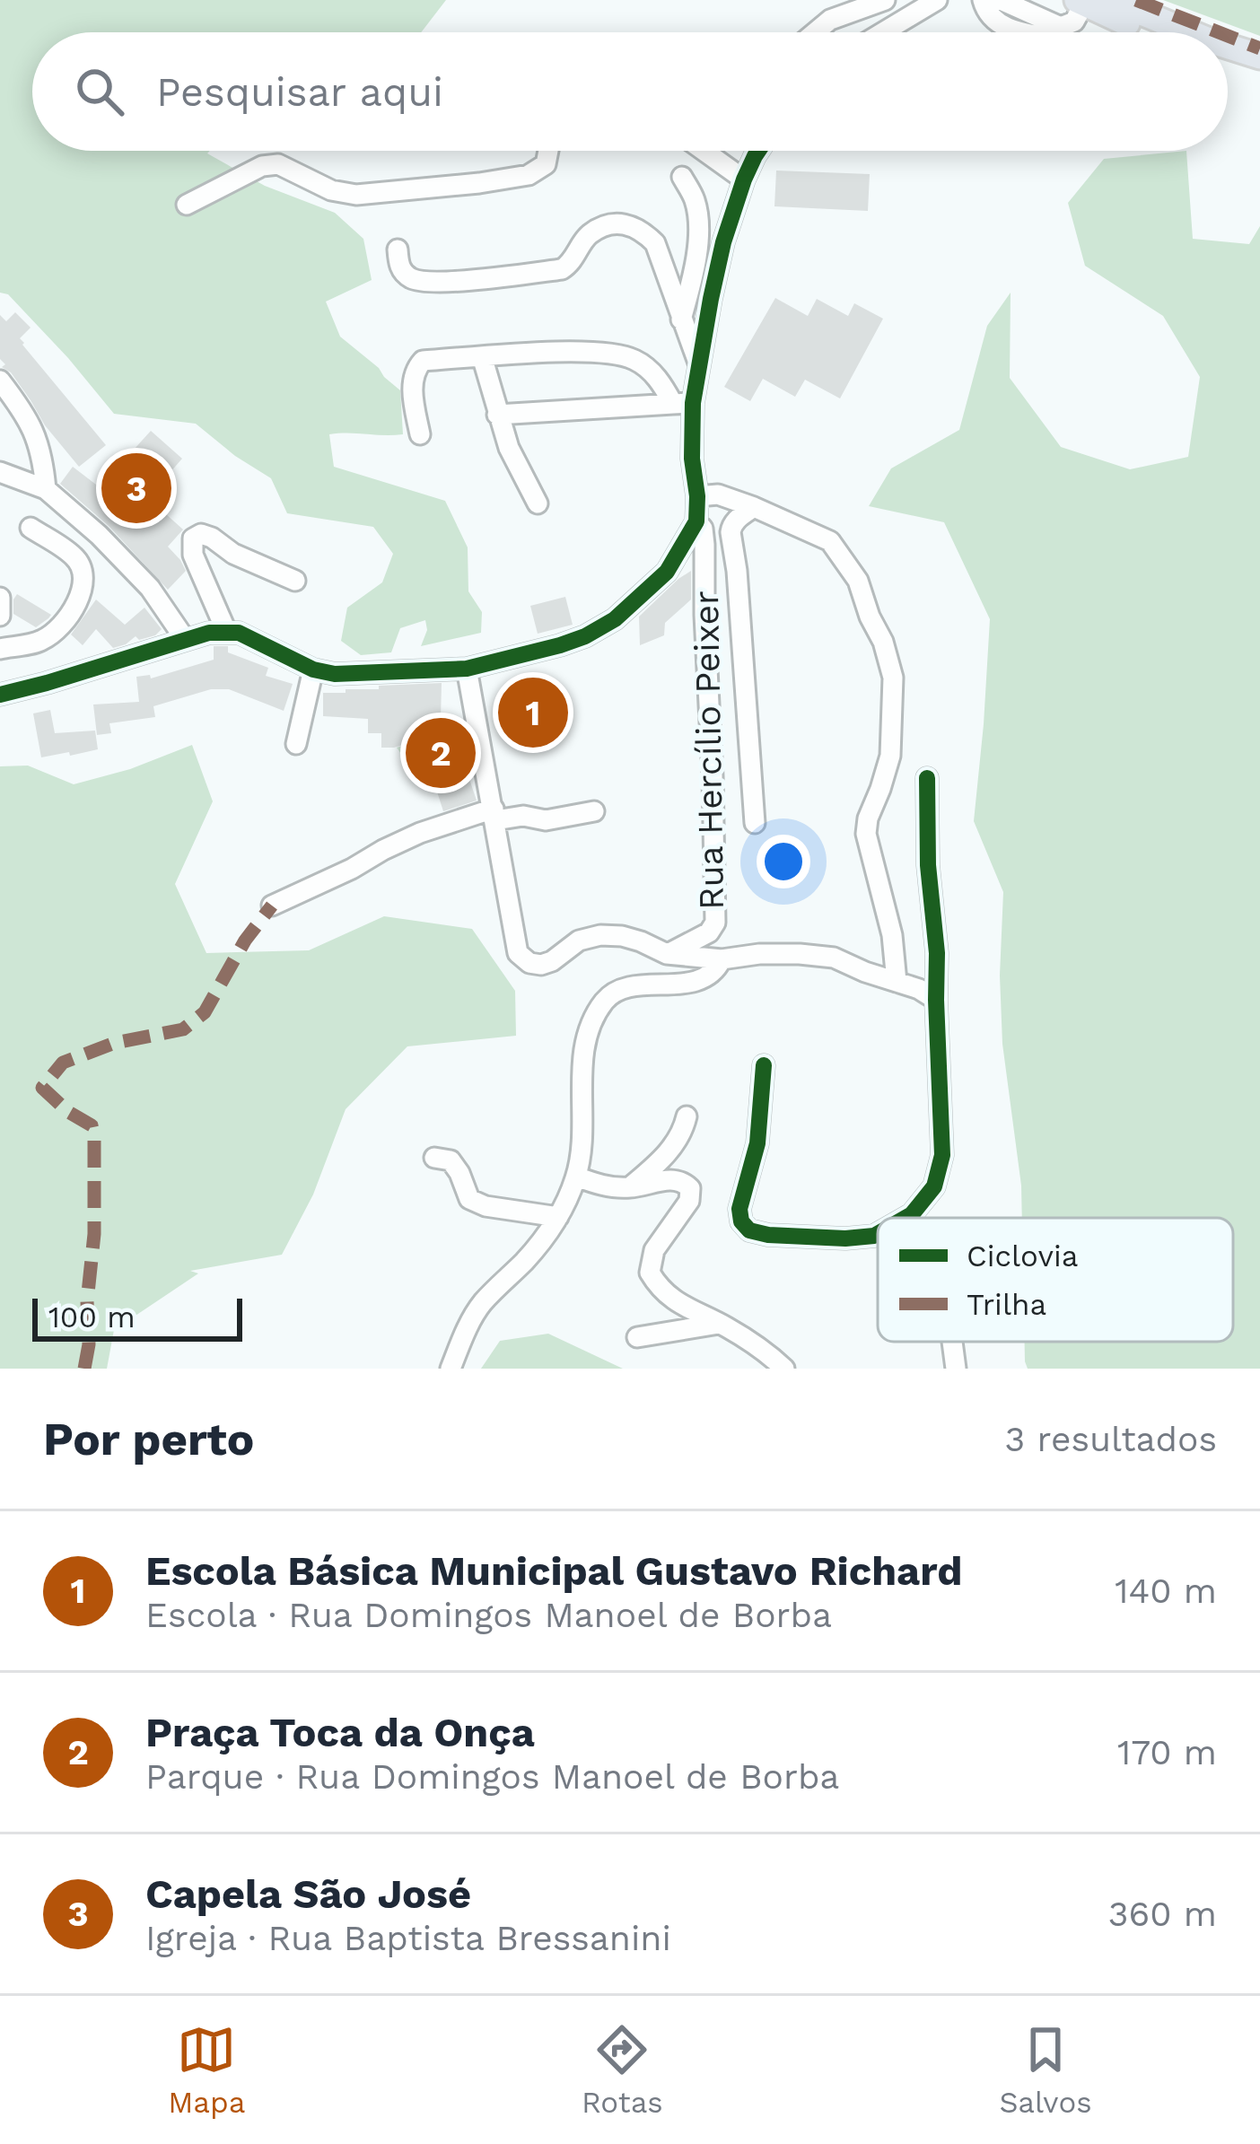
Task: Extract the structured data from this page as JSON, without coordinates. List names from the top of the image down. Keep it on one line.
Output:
{"streets":{"street":["Rua Hercílio Peixer"]},"legend":["Ciclovia","Trilha"],"scale_bar":"100 m","page":{"search":"Pesquisar aqui","pins":["3","1","2"],"scale":"100 m","heading":["Por perto","3 resultados"],"list":[{"mark":"1","name":"Escola Básica Municipal Gustavo Richard","note":"Escola · Rua Domingos Manoel de Borba","value":"140 m"},{"mark":"2","name":"Praça Toca da Onça","note":"Parque · Rua Domingos Manoel de Borba","value":"170 m"},{"mark":"3","name":"Capela São José","note":"Igreja · Rua Baptista Bressanini","value":"360 m"}],"nav":["Mapa","Rotas","Salvos"]}}
